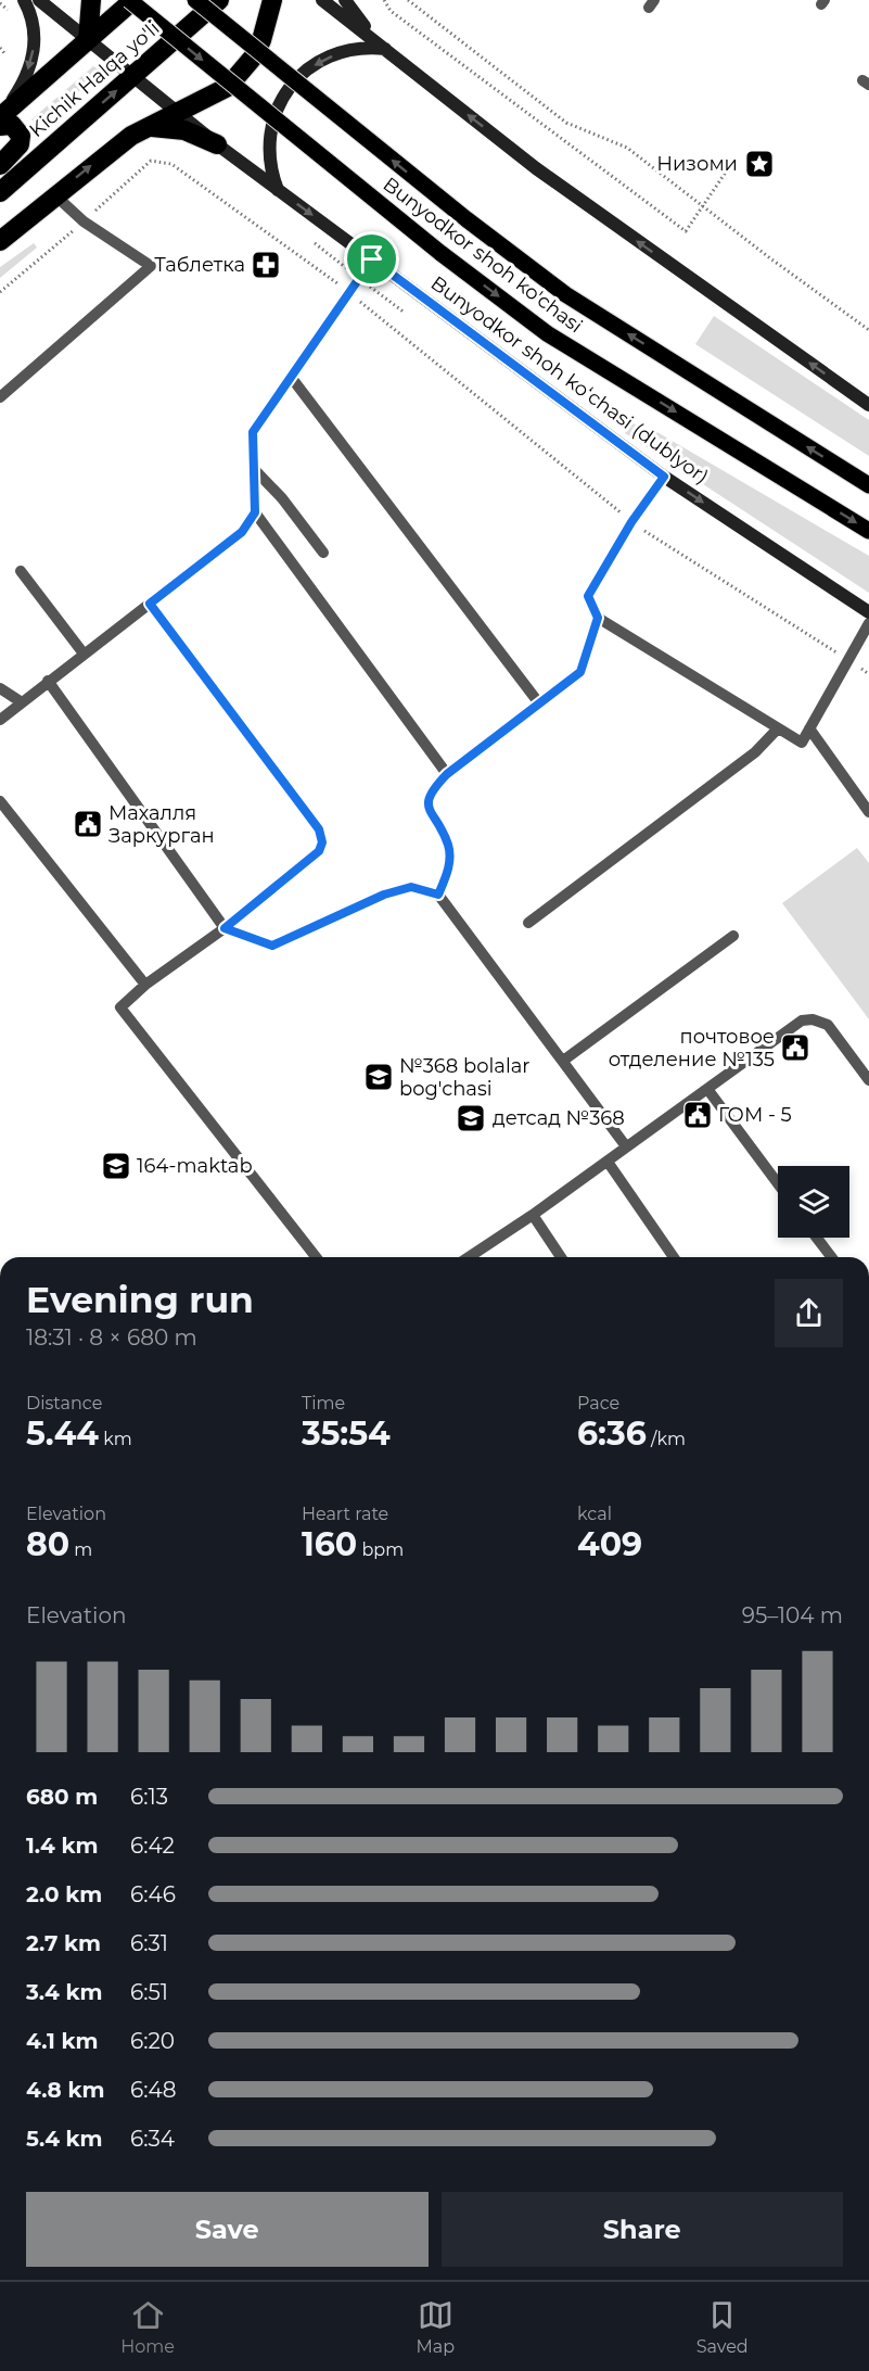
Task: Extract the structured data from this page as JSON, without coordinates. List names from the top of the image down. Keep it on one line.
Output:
{"streets":{"highway":["Kichik Halqa yo'li"],"main road":["Bunyodkor shoh ko'chasi"],"street":["Bunyodkor shoh koʻchasi (dublyor)"]},"crossings":[["Kichik Halqa yo'li","Bunyodkor shoh ko'chasi"],["Kichik Halqa yo'li","Bunyodkor shoh koʻchasi (dublyor)"]],"one_way":["Bunyodkor shoh koʻchasi (dublyor)"],"places":{"place":["Низоми"],"pharmacy":["Таблетка"],"public building":["Махалля Заркурган","почтовое отделение №135","ГОМ - 5"],"school or university":["№368 bolalar bog'chasi","детсад №368","164-maktab"]},"page":{"heading":["Evening run","18:31 · 8 × 680 m"],"stats":[["Distance","5.44 km"],["Time","35:54"],["Pace","6:36 /km"],["Elevation","80 m"],["Heart rate","160 bpm"],["kcal","409"]],"chart":["Elevation","95–104 m"],"list":[{"name":"680 m","note":"6:13"},{"name":"1.4 km","note":"6:42"},{"name":"2.0 km","note":"6:46"},{"name":"2.7 km","note":"6:31"},{"name":"3.4 km","note":"6:51"},{"name":"4.1 km","note":"6:20"},{"name":"4.8 km","note":"6:48"},{"name":"5.4 km","note":"6:34"}],"buttons":["Save","Share"],"tabs":["Home","Map","Saved"]}}
